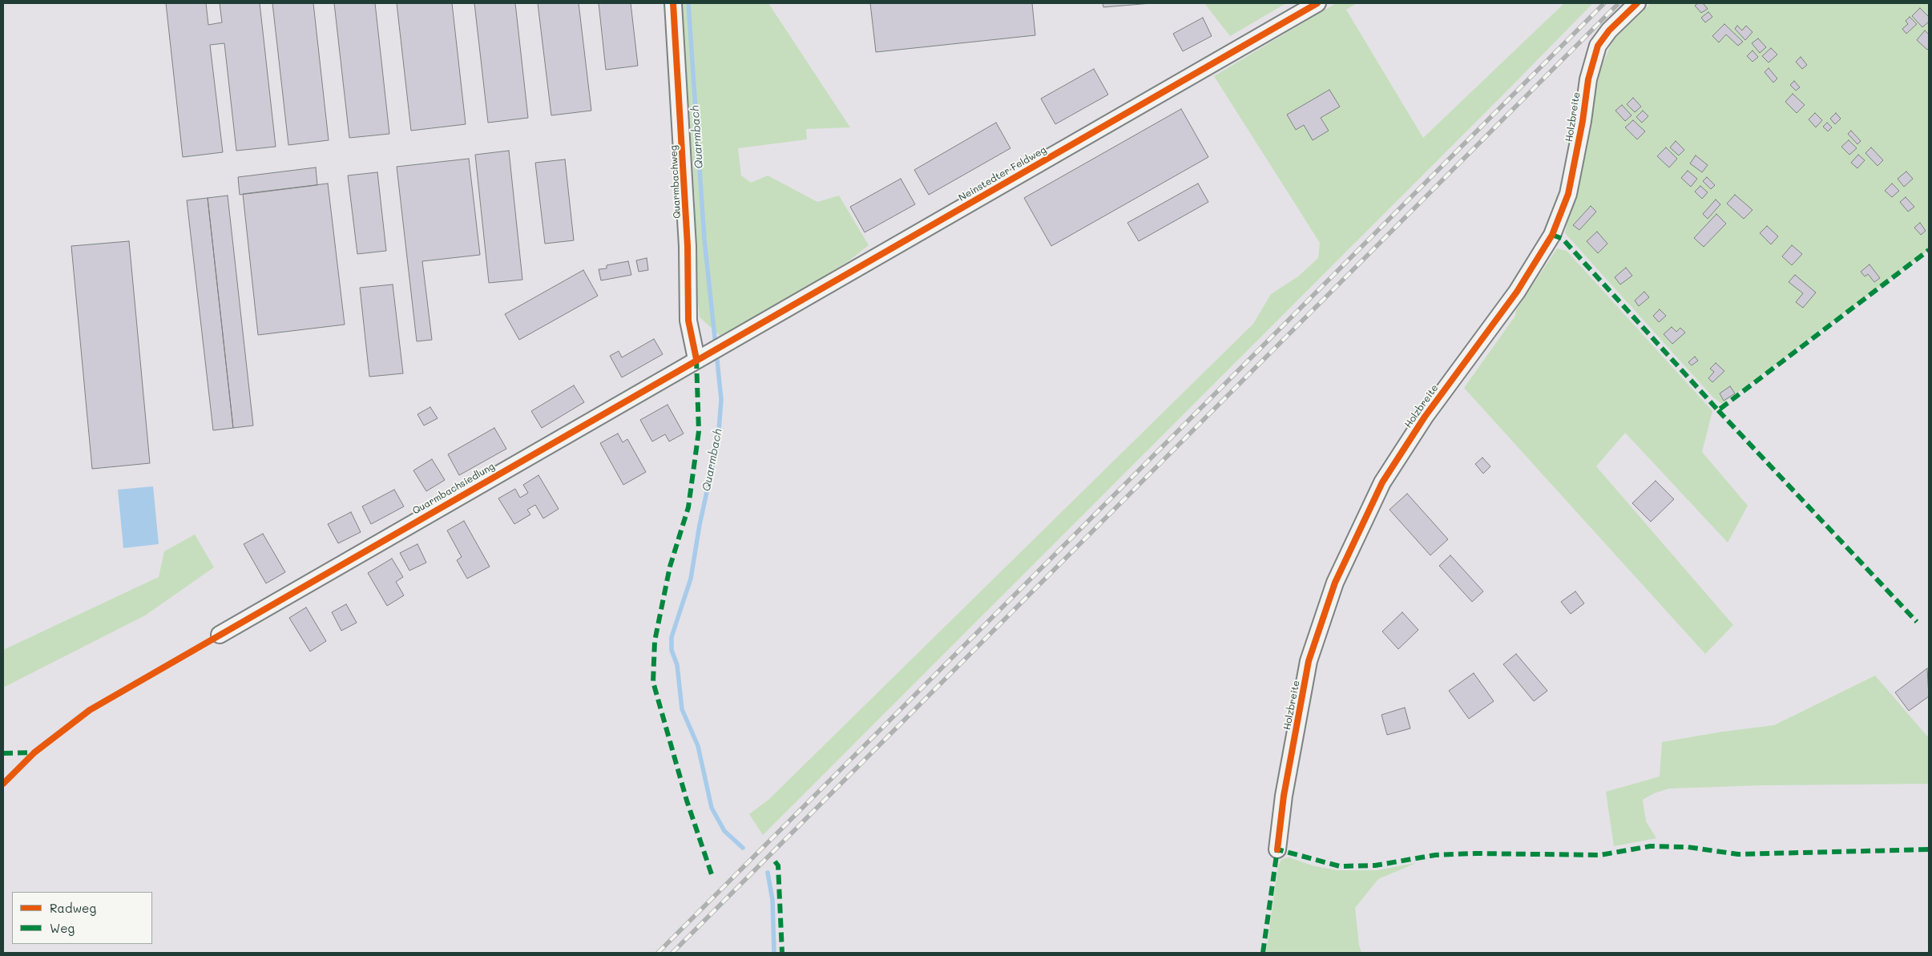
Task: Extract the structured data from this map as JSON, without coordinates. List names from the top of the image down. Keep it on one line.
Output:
{"streets":{"street":["Holzbreite","Neinstedter Feldweg","Quarmbachweg","Quarmbachsiedlung"]},"crossings":[["Neinstedter Feldweg","Quarmbachweg"],["Neinstedter Feldweg","Quarmbachsiedlung"],["Quarmbachweg","Quarmbachsiedlung"]],"water":["Quarmbach"],"legend":["Radweg","Weg"]}
